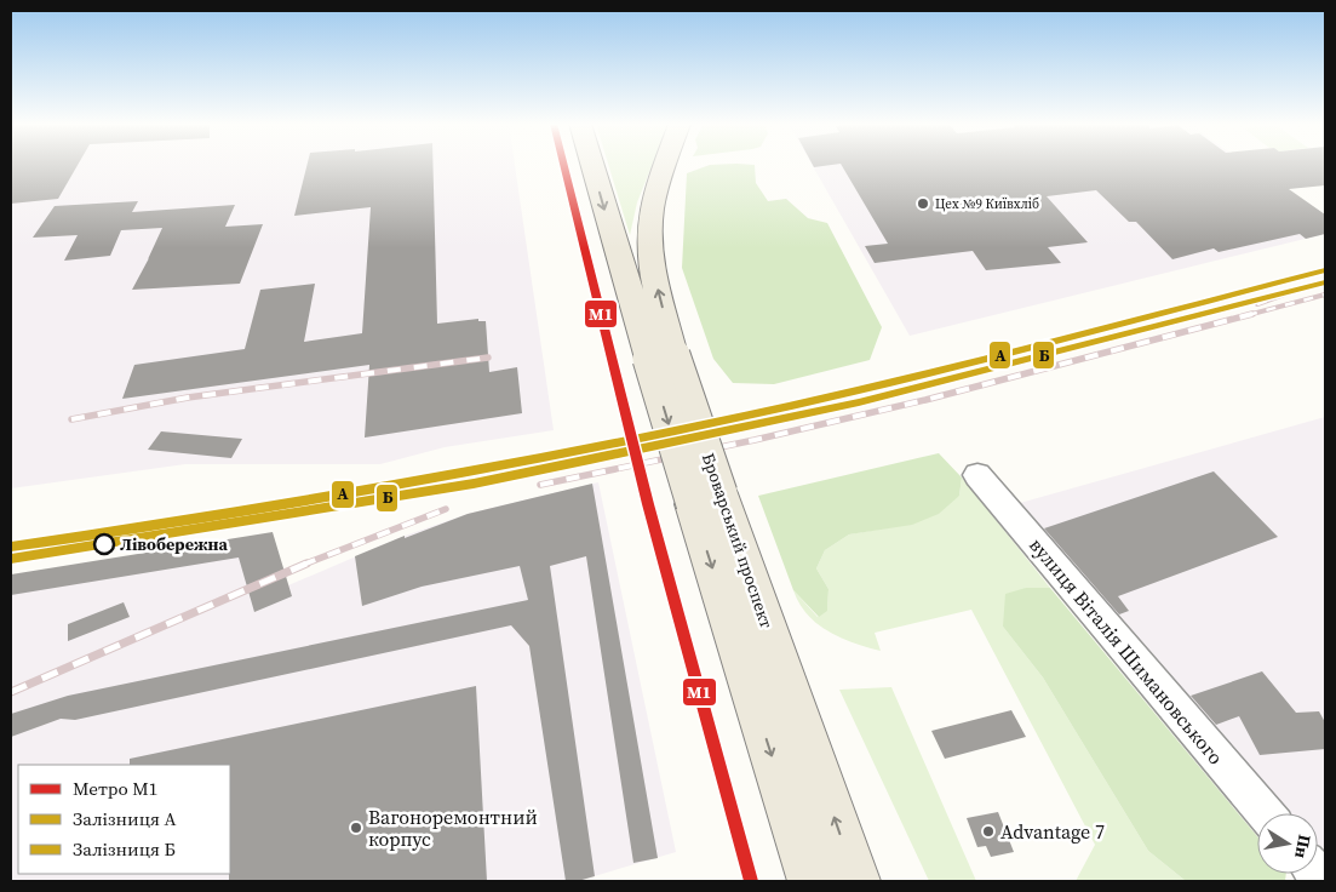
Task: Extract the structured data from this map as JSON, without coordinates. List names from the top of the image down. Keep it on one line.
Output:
{"streets":{"main road":["Броварський проспект"],"street":["вулиця Віталія Шимановського"]},"places":["Цех №9 Київхліб","Лівобережна","Вагоноремонтний корпус","Advantage 7"],"lines":["metro line M1","rail line A","rail line Б"],"legend":["Метро M1","Залізниця A","Залізниця Б"],"north":"right"}
